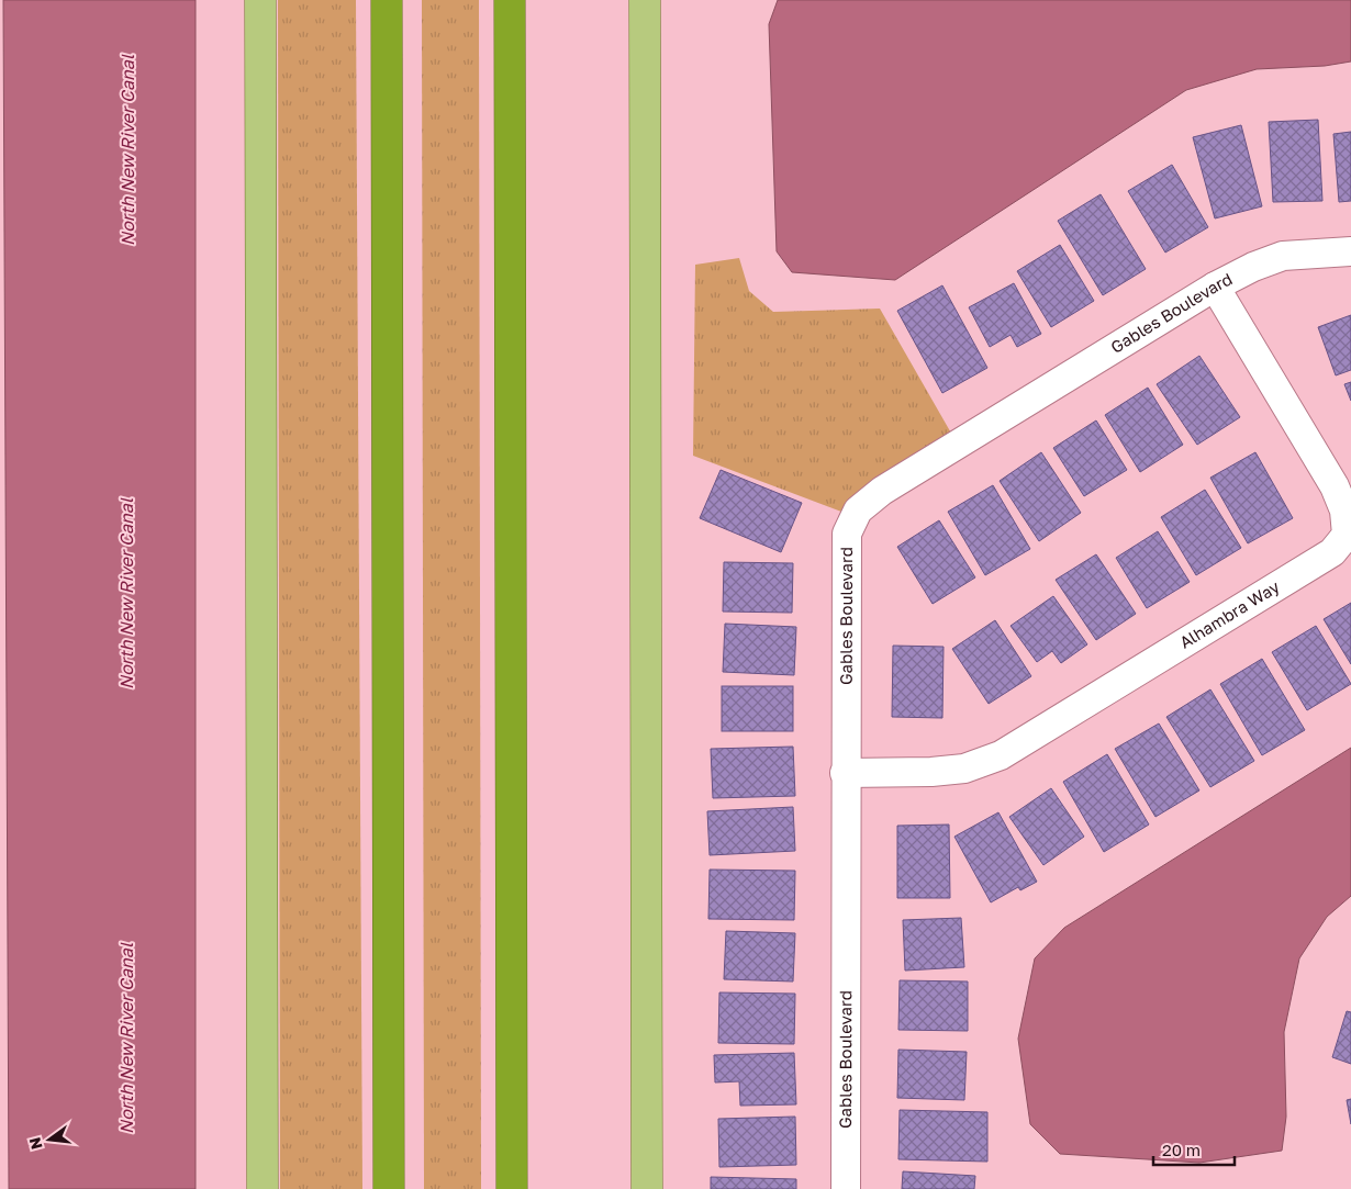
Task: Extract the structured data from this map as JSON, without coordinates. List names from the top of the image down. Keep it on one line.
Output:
{"streets":{"street":["Gables Boulevard","Alhambra Way"]},"crossings":[["Gables Boulevard","Alhambra Way"]],"water":["North New River Canal"],"scale_bar":"20 m","north":"left"}
